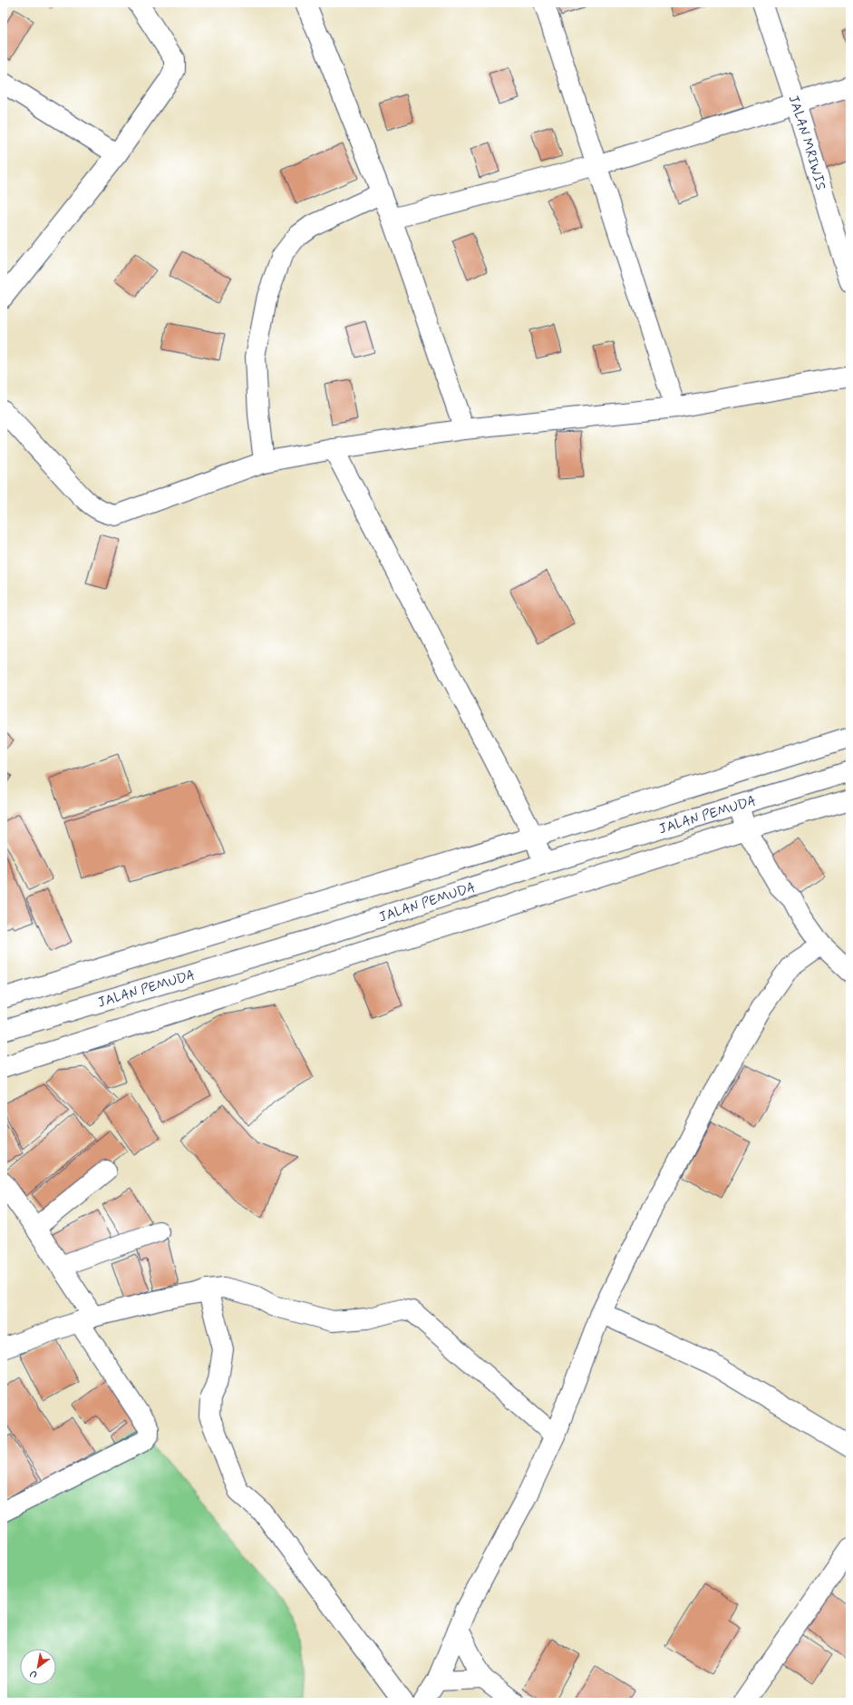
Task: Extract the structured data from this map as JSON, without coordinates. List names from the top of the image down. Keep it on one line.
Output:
{"streets":{"street":["JALAN MRIWIS","JALAN PEMUDA"]},"north":"bottom left"}
